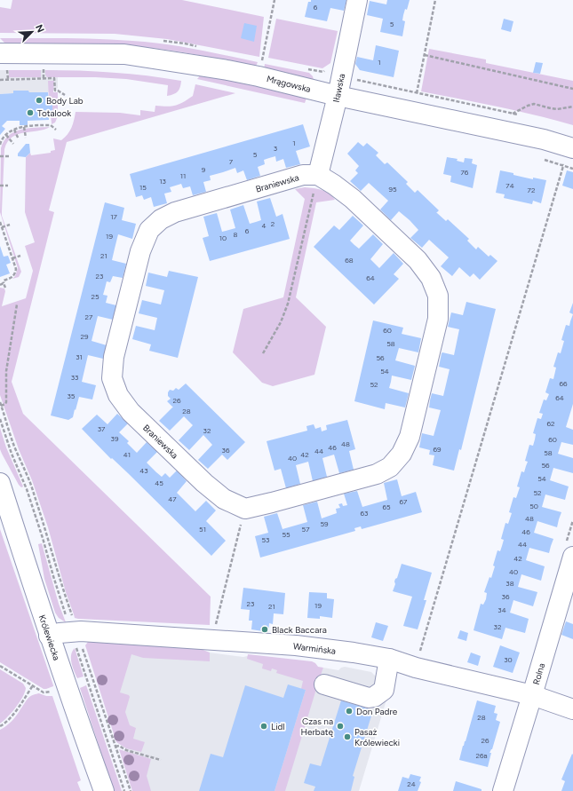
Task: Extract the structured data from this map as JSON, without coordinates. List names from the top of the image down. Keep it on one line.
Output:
{"streets":{"street":["Mrągowska","Iławska","Braniewska","Królewiecka","Warmińska","Rolna"]},"crossings":[["Mrągowska","Iławska"],["Iławska","Braniewska"],["Królewiecka","Warmińska"],["Warmińska","Rolna"]],"places":["Body Lab","Totalook","Black Baccara","Don Padre","Lidl","Czas na Herbatę","Pasaż Królewiecki"],"house_numbers":["6","5","1","1","3","5","7","9","76","11","13","74","15","95","72","17","2","4","6","8","19","10","21","68","23","64","25","27","60","29","58","31","56","54","33","66","52","35","64","26","28","62","37","32","39","60","48","46","69","36","44","58","41","42","40","56","43","54","45","52","47","67","50","65","63","48","59","51","57","46","55","53","44","42","40","38","36","23","19","21","34","32","30","28","26","26a","24"],"north":"top right"}
